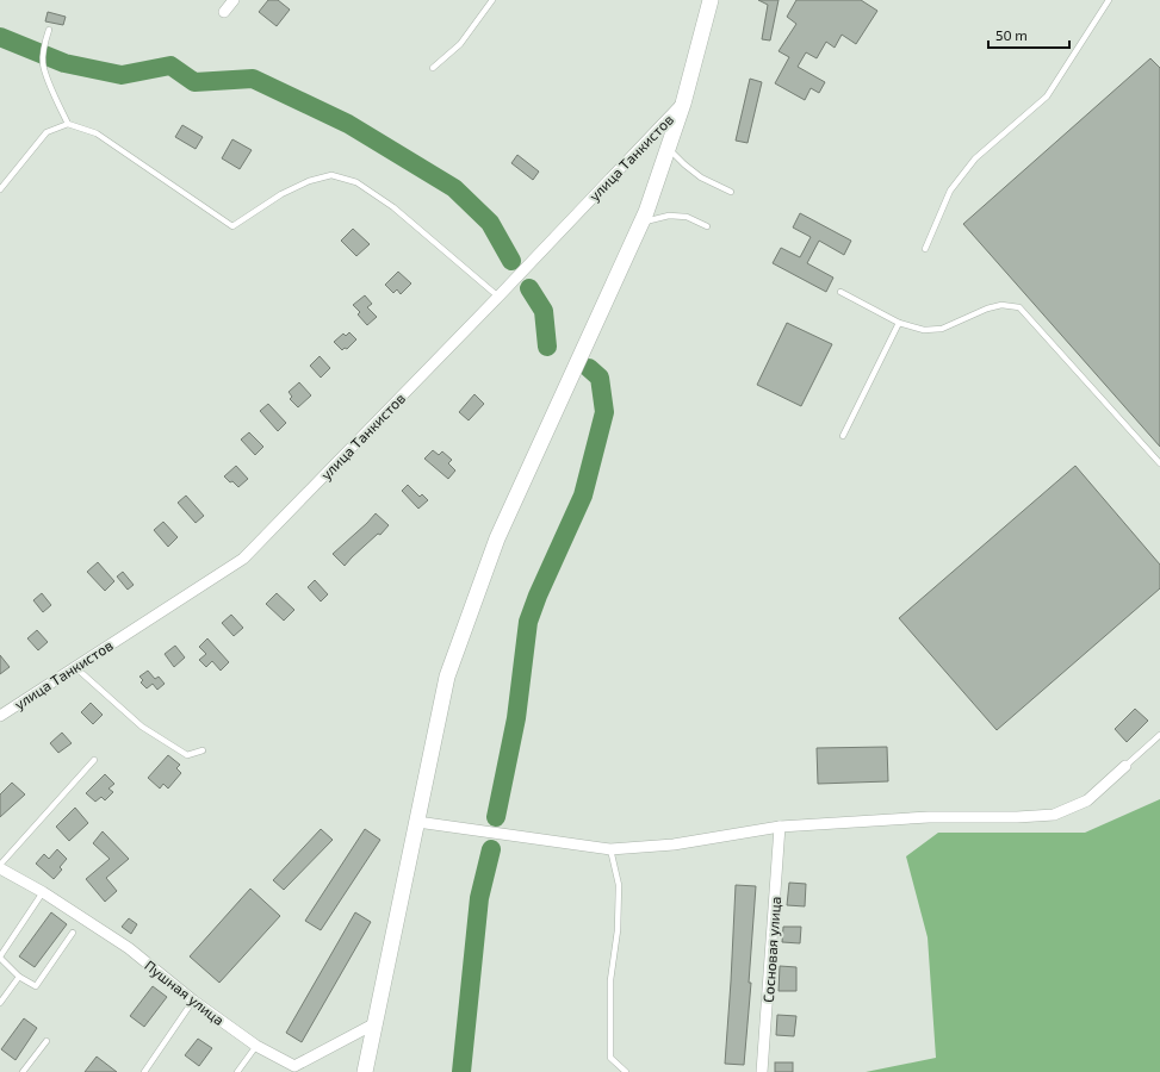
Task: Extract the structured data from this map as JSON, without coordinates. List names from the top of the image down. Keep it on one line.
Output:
{"streets":{"street":["улица Танкистов","Сосновая улица","Пушная улица"]},"scale_bar":"50 m"}
